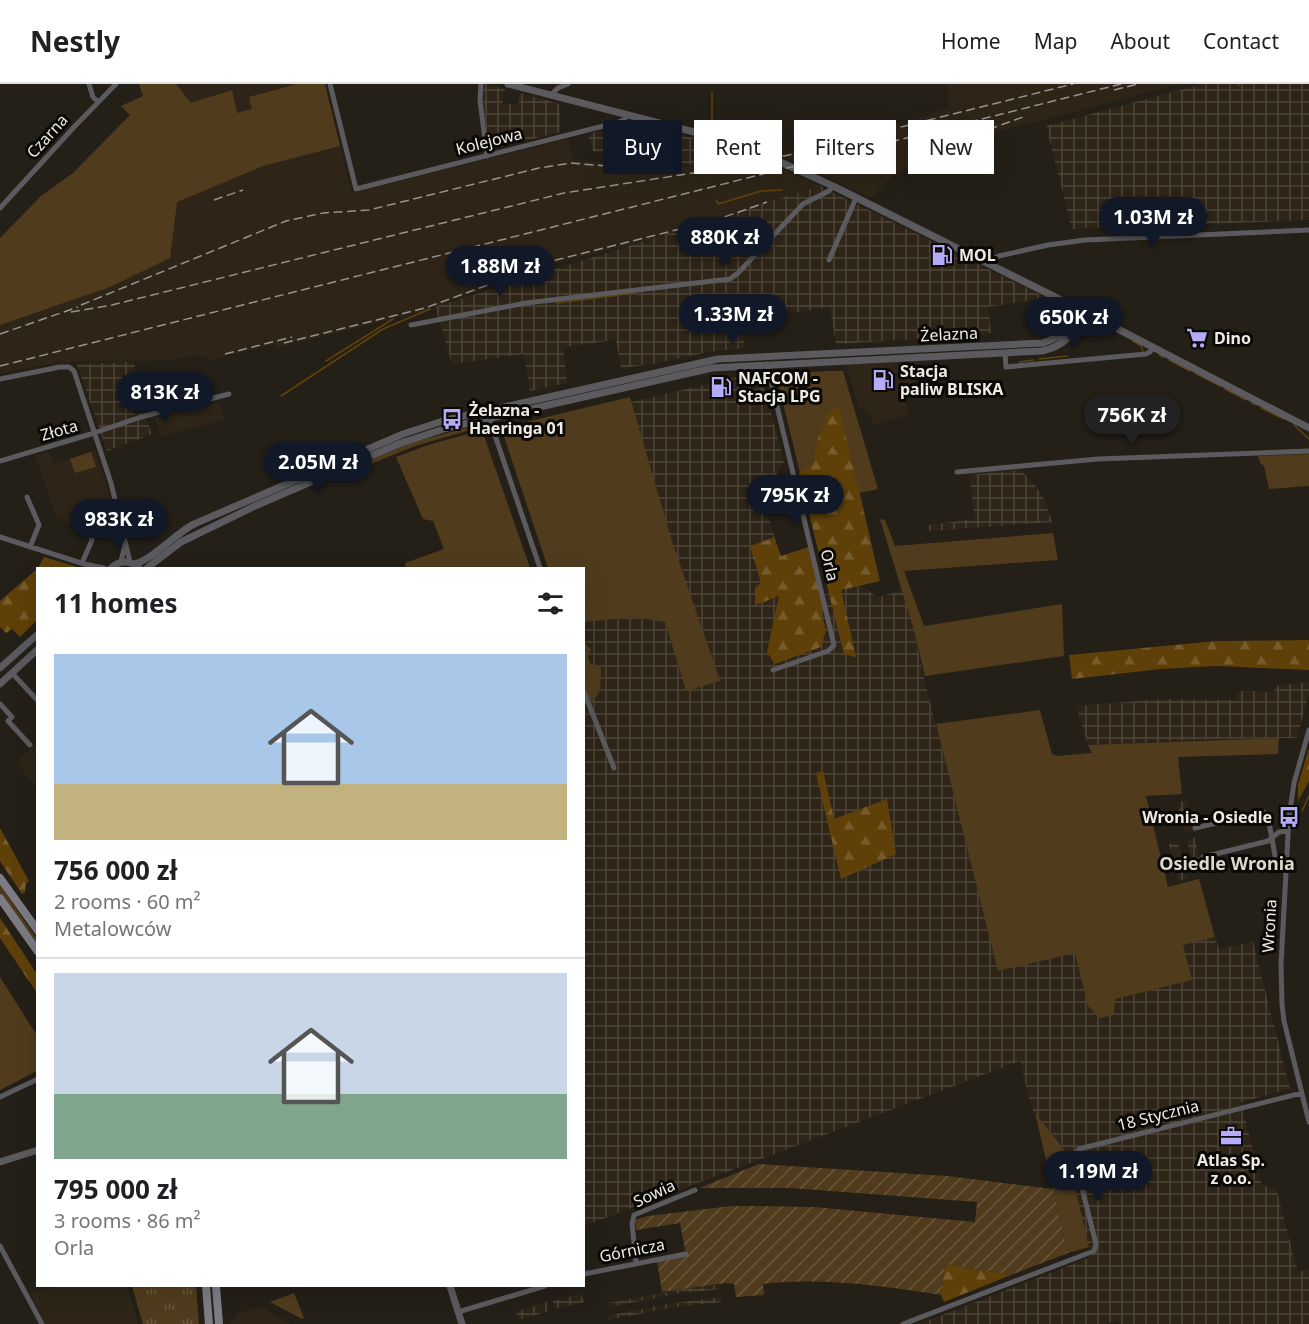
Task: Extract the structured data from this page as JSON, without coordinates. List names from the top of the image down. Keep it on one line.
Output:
{"streets":{"street":["Czarna","Kolejowa","Żelazna","Złota","Orla","Wronia","18 Stycznia","Sowia","Górnicza"]},"crossings":[["Żelazna","Orla"],["Wronia","18 Stycznia"],["Sowia","Górnicza"]],"districts":["Osiedle Wronia"],"places":{"fuel station":["MOL","Stacja paliw BLISKA","NAFCOM - Stacja LPG"],"supermarket":["Dino"],"bus stop":["Żelazna - Haeringa 01","Wronia - Osiedle"],"office":["Atlas Sp. z o.o."]},"page":{"header":"Nestly","nav":["Home","Map","About","Contact"],"chip":["Buy","Rent","Filters","New"],"price":["1.03M zł","880K zł","1.88M zł","1.33M zł","650K zł","813K zł","756K zł","2.05M zł","795K zł","983K zł","1.19M zł"],"heading":"11 homes","list":[{"name":"756 000 zł","note":"2 rooms · 60 m² · Metalowców"},{"name":"795 000 zł","note":"3 rooms · 86 m² · Orla"}]}}
